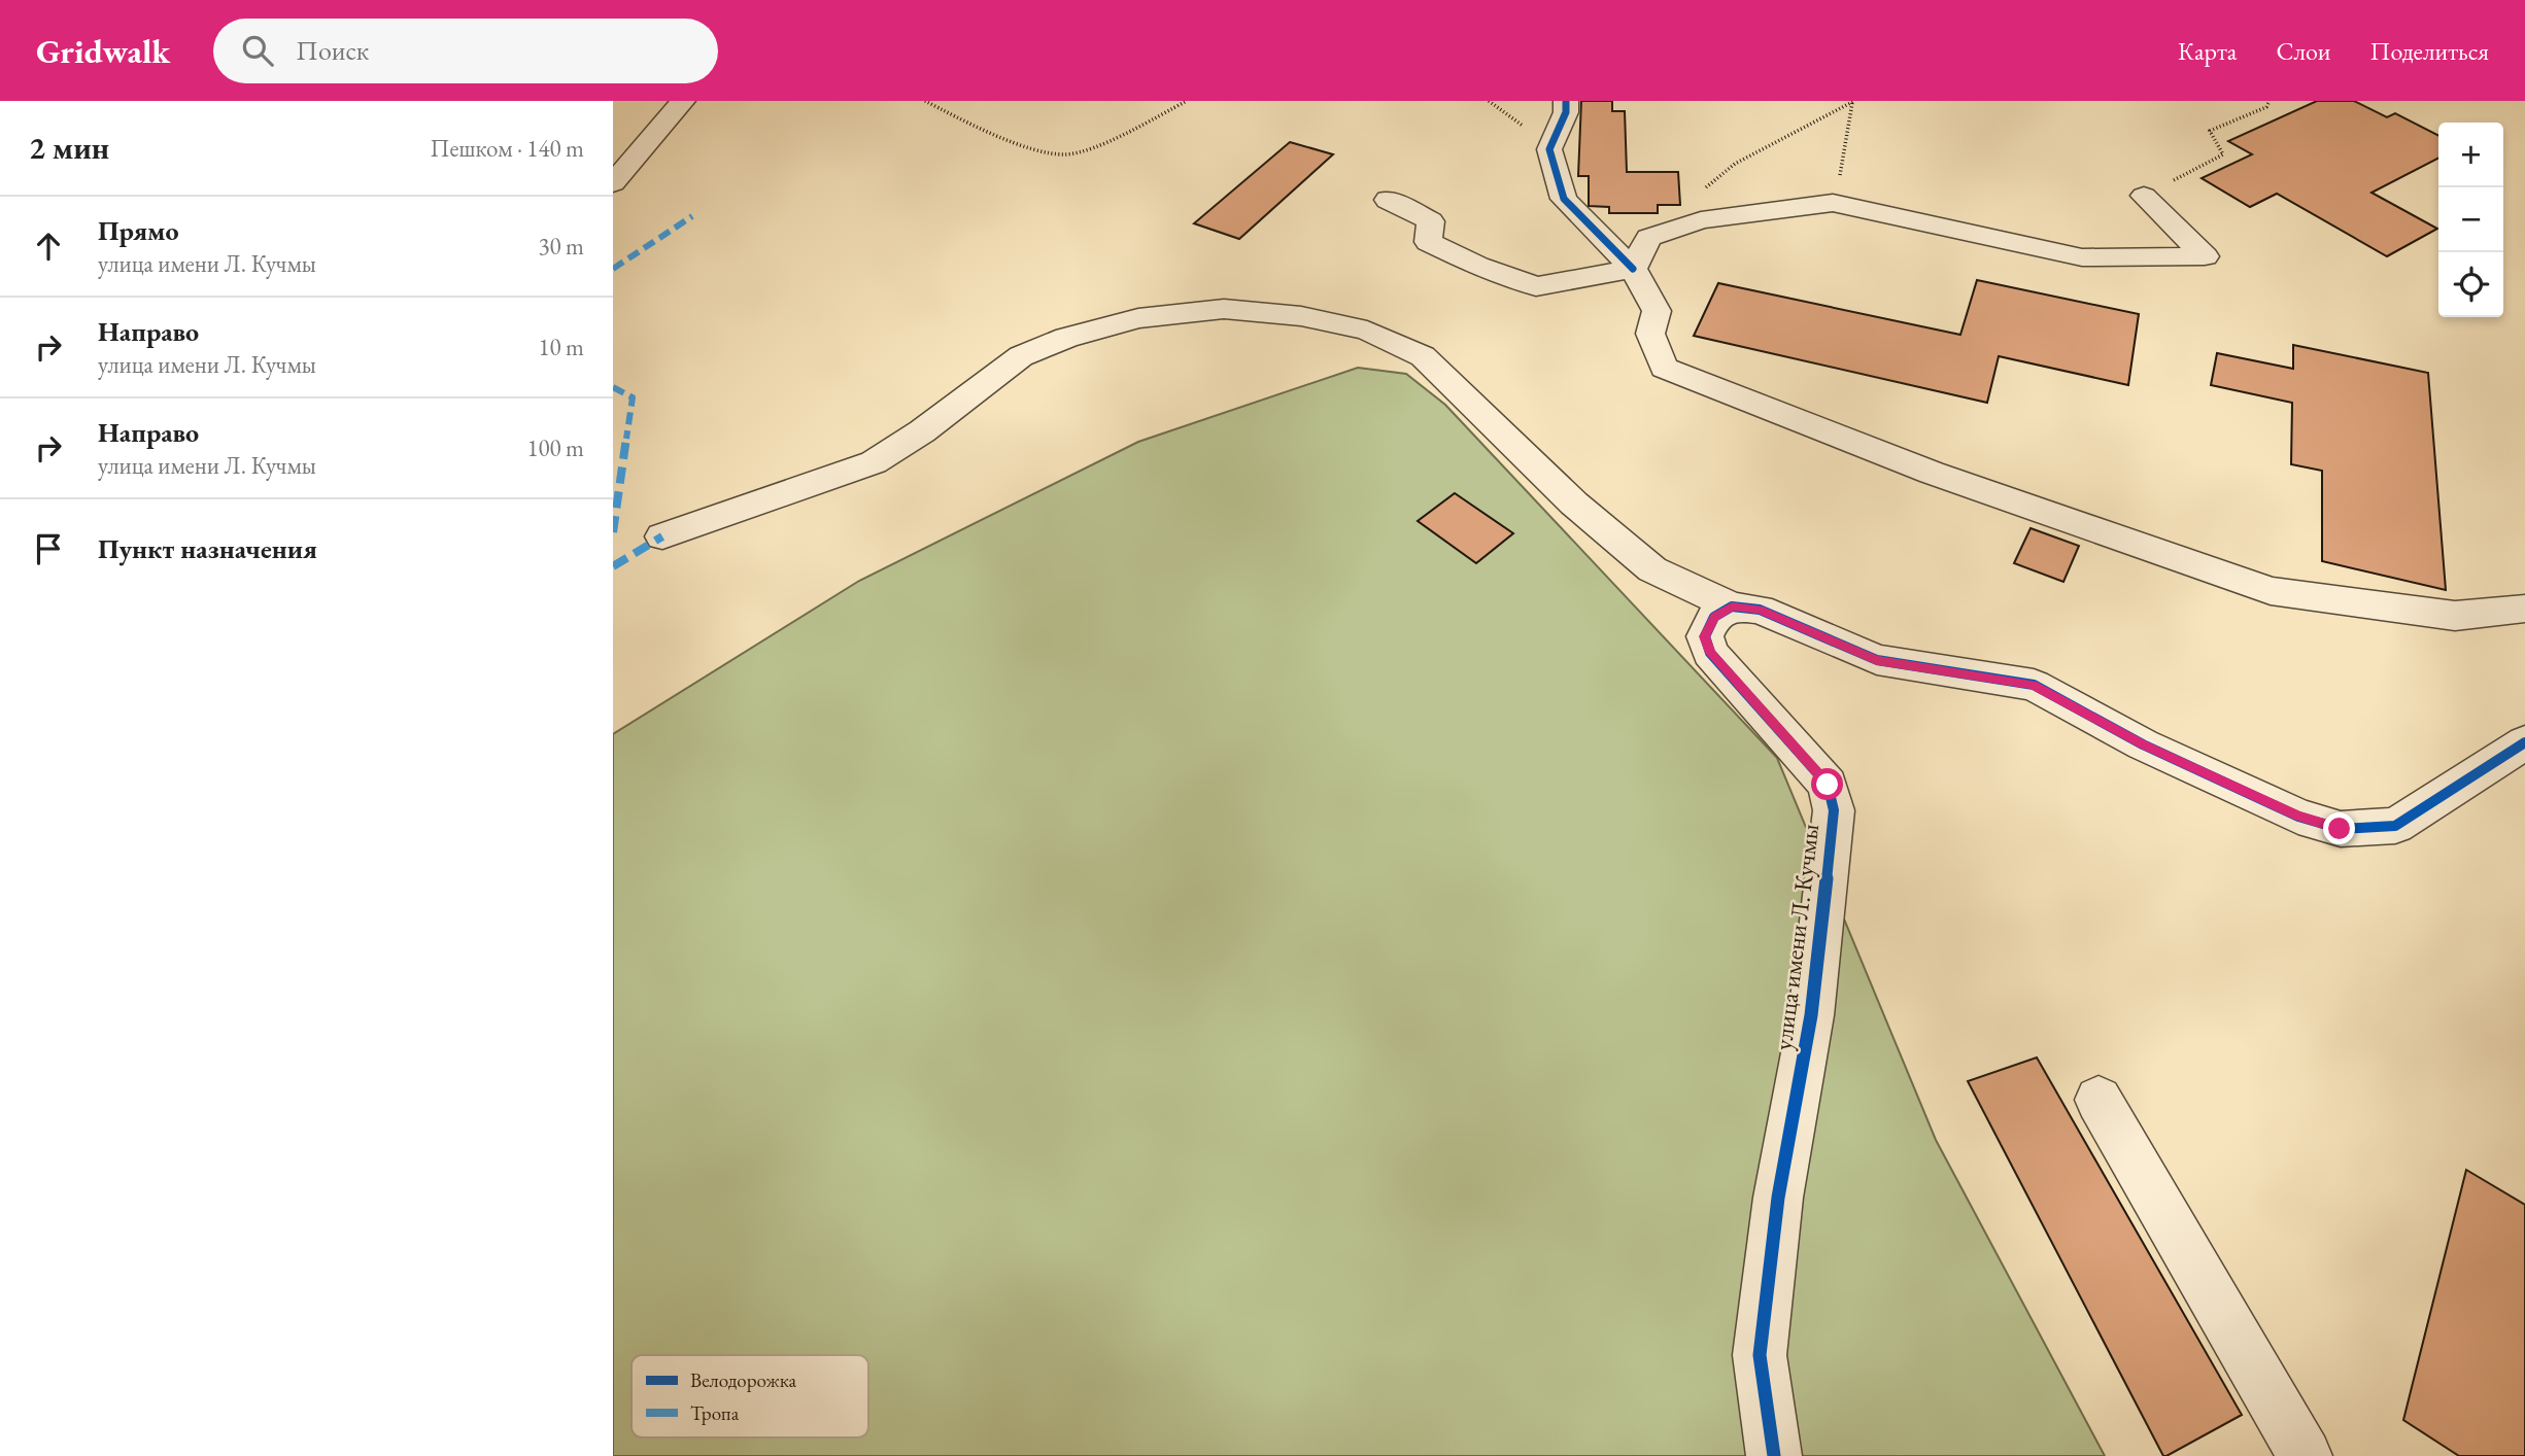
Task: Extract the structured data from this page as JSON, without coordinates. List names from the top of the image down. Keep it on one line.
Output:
{"streets":{"street":["улица имени Л. Кучмы"]},"legend":["Велодорожка","Тропа"],"page":{"header":"Gridwalk","search":"Поиск","nav":["Карта","Слои","Поделиться"],"heading":["2 мин","Пешком · 140 m"],"map_buttons":["+","−"],"list":[["Прямо","улица имени Л. Кучмы","30 m"],["Направо","улица имени Л. Кучмы","10 m"],["Направо","улица имени Л. Кучмы","100 m"],"Пункт назначения"]}}
